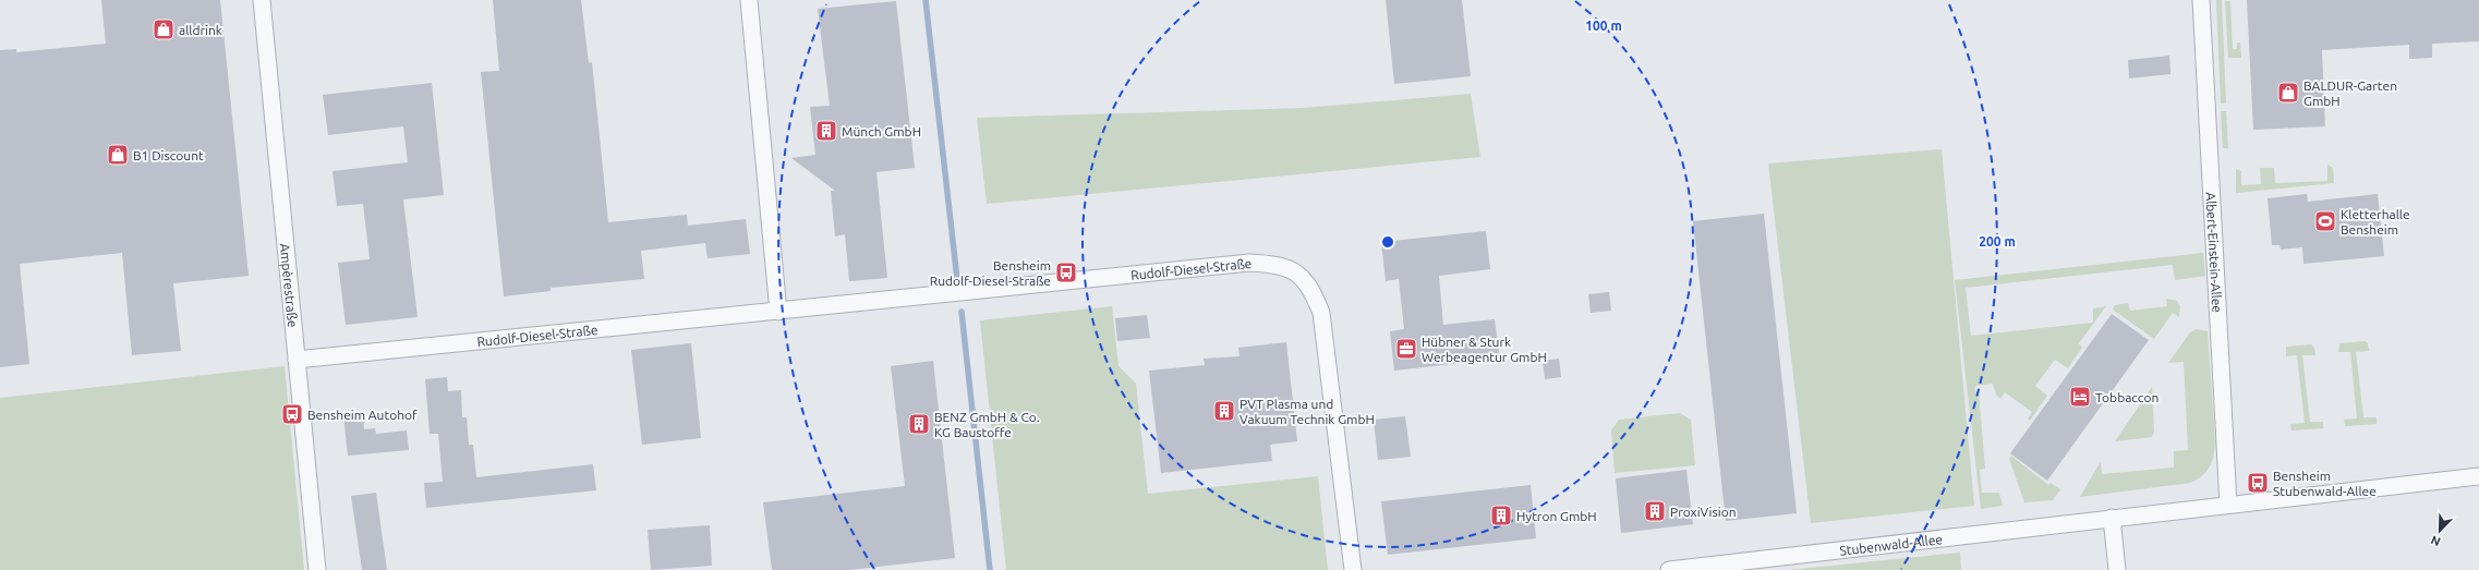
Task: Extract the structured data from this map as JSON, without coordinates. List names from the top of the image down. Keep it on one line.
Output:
{"streets":{"street":["Albert-Einstein-Allee","Rudolf-Diesel-Straße","Ampèrestraße","Stubenwald-Allee"]},"crossings":[["Albert-Einstein-Allee","Stubenwald-Allee"],["Rudolf-Diesel-Straße","Ampèrestraße"]],"places":{"shop":["alldrink","BALDUR-Garten GmbH","B1 Discount"],"building":["Münch GmbH","PVT Plasma und Vakuum Technik GmbH","BENZ GmbH & Co. KG Baustoffe","ProxiVision","Hytron GmbH"],"sports":["Kletterhalle Bensheim"],"bus stop":["Bensheim Rudolf-Diesel-Straße","Bensheim Autohof","Bensheim Stubenwald-Allee"],"office":["Hübner & Sturk Werbeagentur GmbH"],"hotel":["Tobbaccon"]},"north":"bottom left","rings":["100 m","200 m"]}
